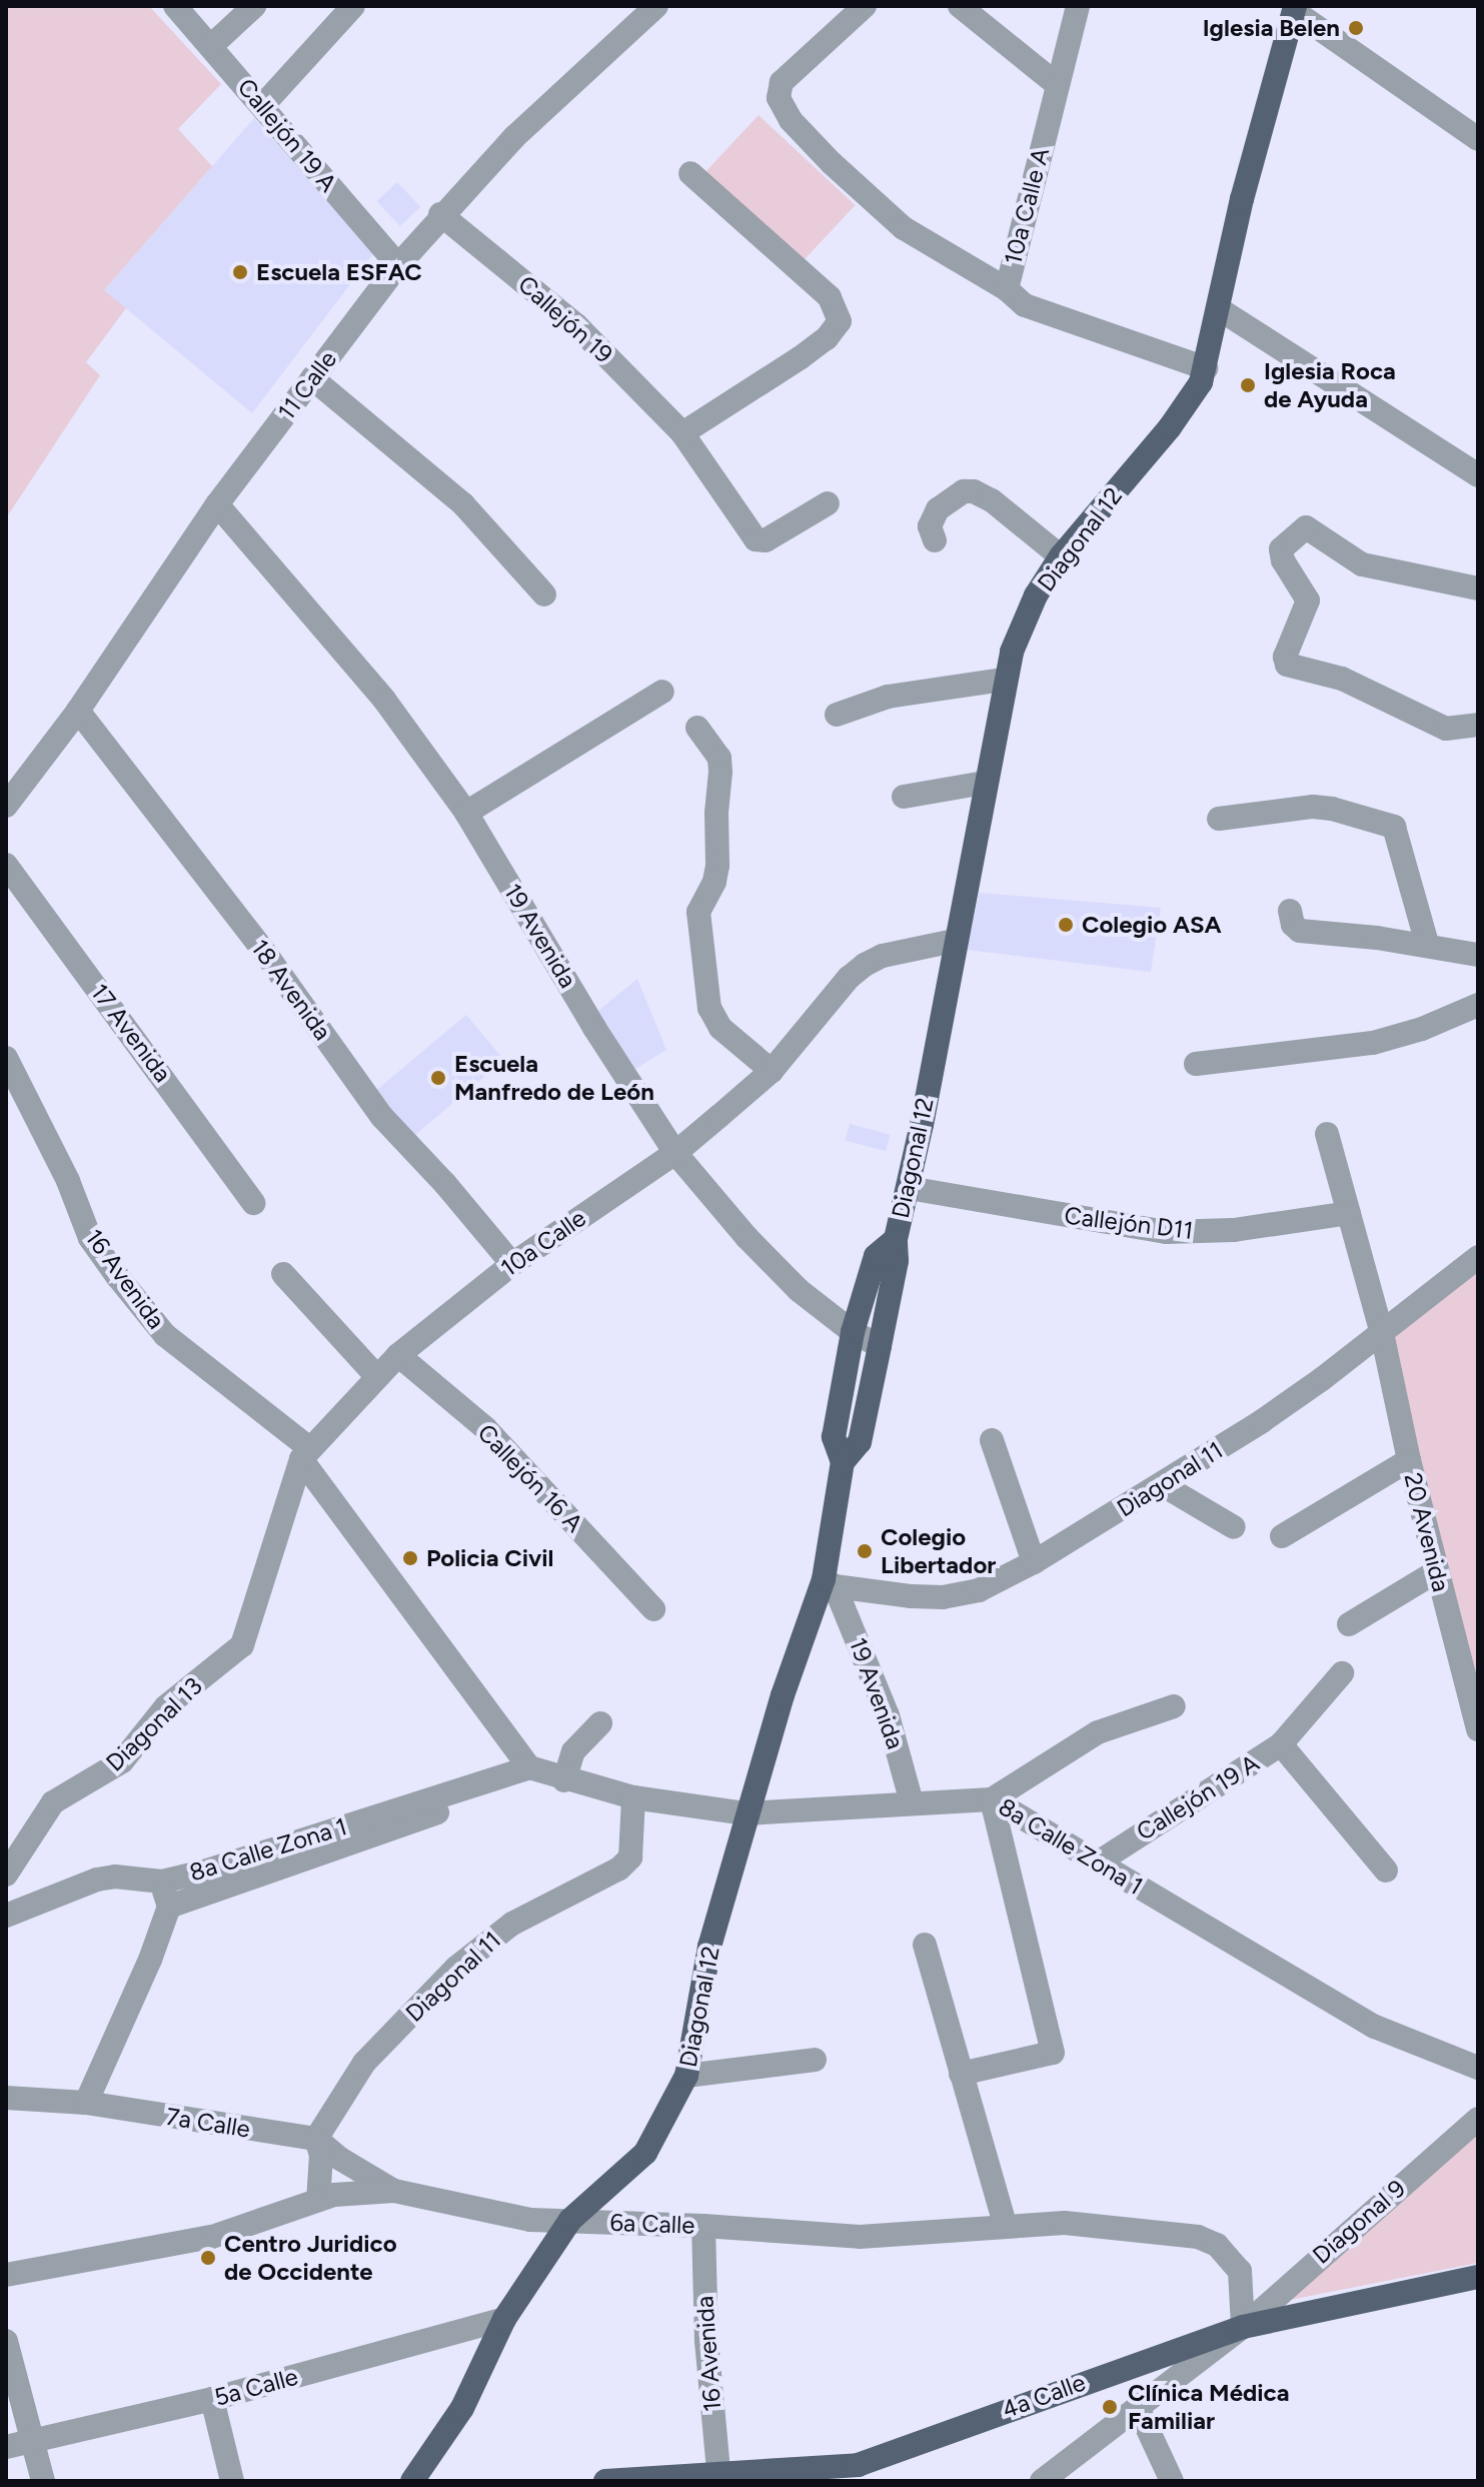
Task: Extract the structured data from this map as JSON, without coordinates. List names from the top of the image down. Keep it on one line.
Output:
{"streets":{"main road":["Diagonal 12","4a Calle"],"street":["Callejón 19 A","10a Calle A","Callejón 19","11 Calle","19 Avenida","18 Avenida","17 Avenida","Callejón D11","10a Calle","16 Avenida","Callejón 16 A","Diagonal 11","20 Avenida","Diagonal 13","8a Calle Zona 1","7a Calle","Diagonal 9","6a Calle","5a Calle"]},"crossings":[["Callejón 19 A","11 Calle"],["Callejón 19 A","8a Calle Zona 1"],["10a Calle A","Diagonal 12"],["Callejón 19","11 Calle"],["11 Calle","19 Avenida"],["11 Calle","18 Avenida"],["Diagonal 12","19 Avenida"],["Diagonal 12","Callejón D11"],["Diagonal 12","10a Calle"],["Diagonal 12","Diagonal 11"],["Diagonal 12","8a Calle Zona 1"],["Diagonal 12","6a Calle"],["Diagonal 12","5a Calle"],["19 Avenida","10a Calle"],["19 Avenida","Diagonal 11"],["19 Avenida","8a Calle Zona 1"],["18 Avenida","10a Calle"],["Callejón D11","20 Avenida"],["10a Calle","16 Avenida"],["10a Calle","Callejón 16 A"],["10a Calle","Diagonal 13"],["16 Avenida","8a Calle Zona 1"],["16 Avenida","6a Calle"],["16 Avenida","4a Calle"],["Diagonal 11","20 Avenida"],["Diagonal 11","8a Calle Zona 1"],["Diagonal 11","7a Calle"],["7a Calle","6a Calle"],["Diagonal 9","6a Calle"],["Diagonal 9","4a Calle"],["6a Calle","4a Calle"]],"places":["Iglesia Belen","Escuela ESFAC","Iglesia Roca de Ayuda","Colegio ASA","Escuela Manfredo de León","Colegio Libertador","Policia Civil","Centro Juridico de Occidente","Clínica Médica Familiar"]}
